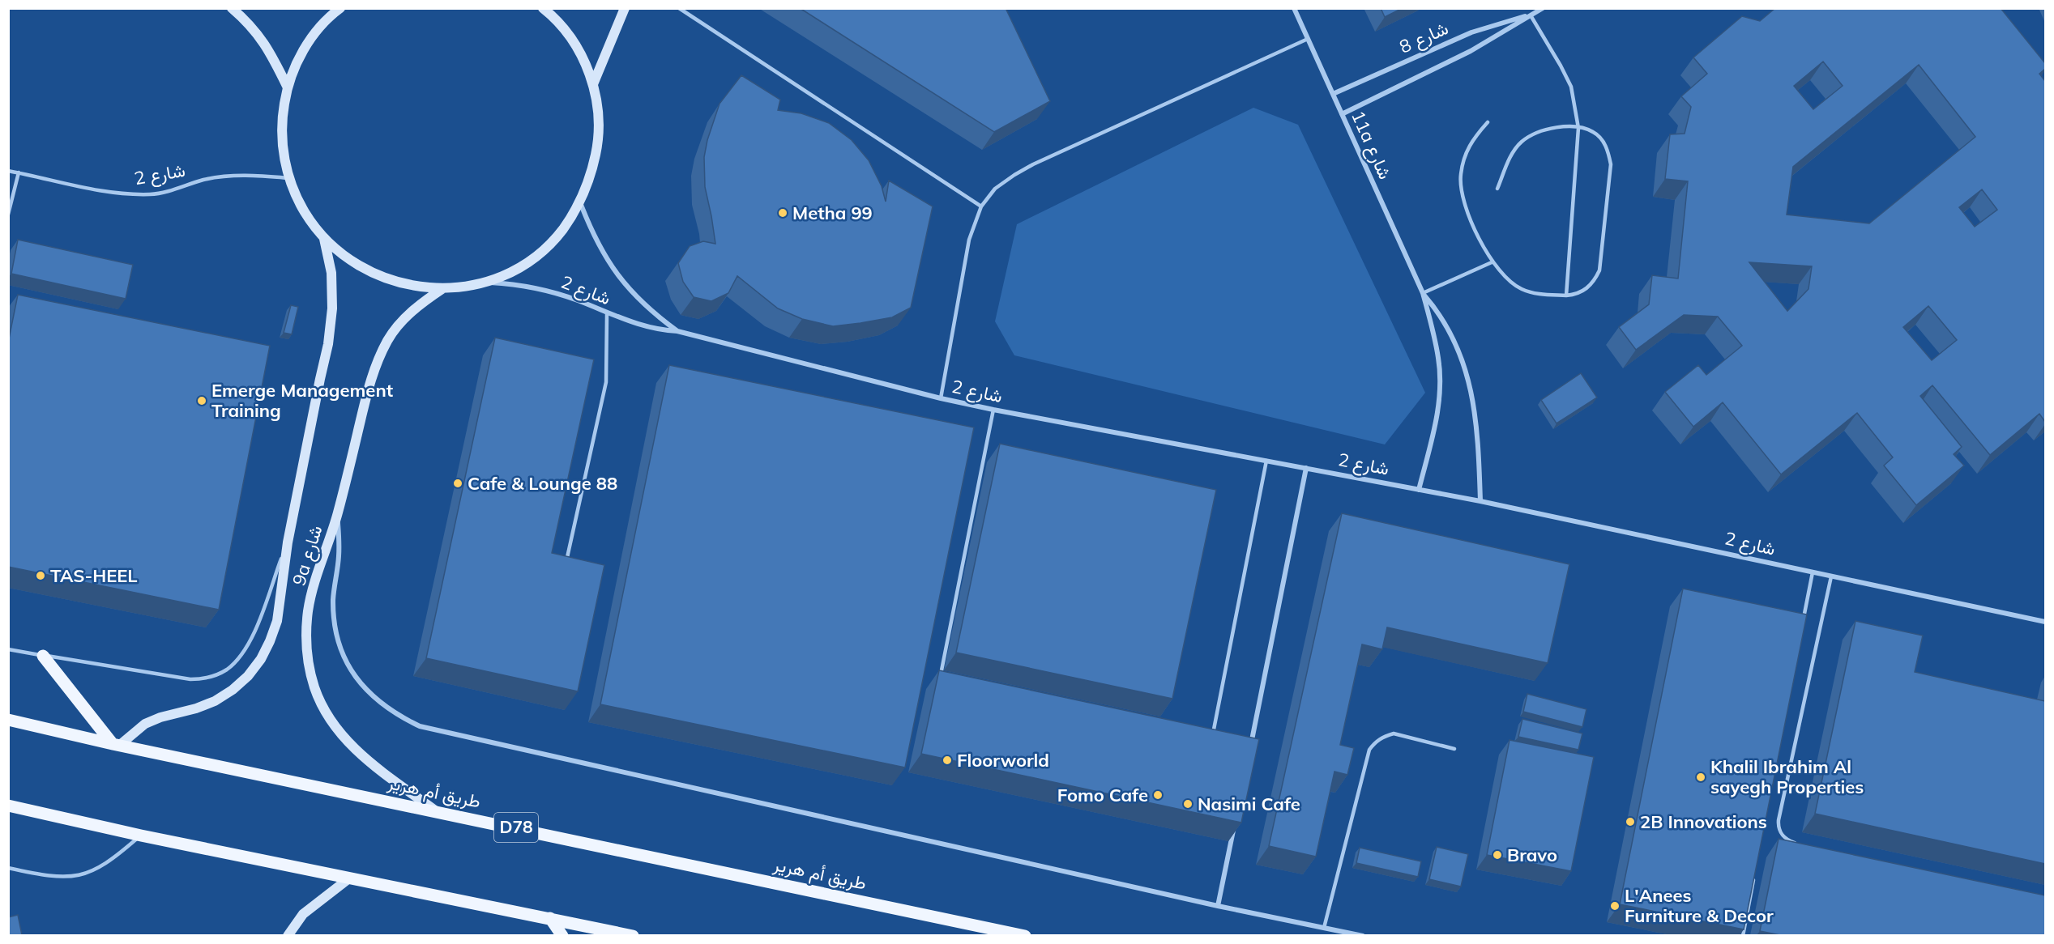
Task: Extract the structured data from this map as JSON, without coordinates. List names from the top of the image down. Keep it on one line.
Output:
{"streets":{"main road":["9a شارع","طريق أم هرير","D78"],"street":["شارع 8","11a شارع","شارع 2"]},"crossings":[["شارع 8","11a شارع"],["11a شارع","شارع 2"],["9a شارع","طريق أم هرير"]],"places":["Metha 99","Emerge Management Training","Cafe & Lounge 88","TAS-HEEL","Floorworld","Khalil Ibrahim Al sayegh Properties","Fomo Cafe","Nasimi Cafe","2B Innovations","Bravo","L'Anees Furniture & Decor"]}
